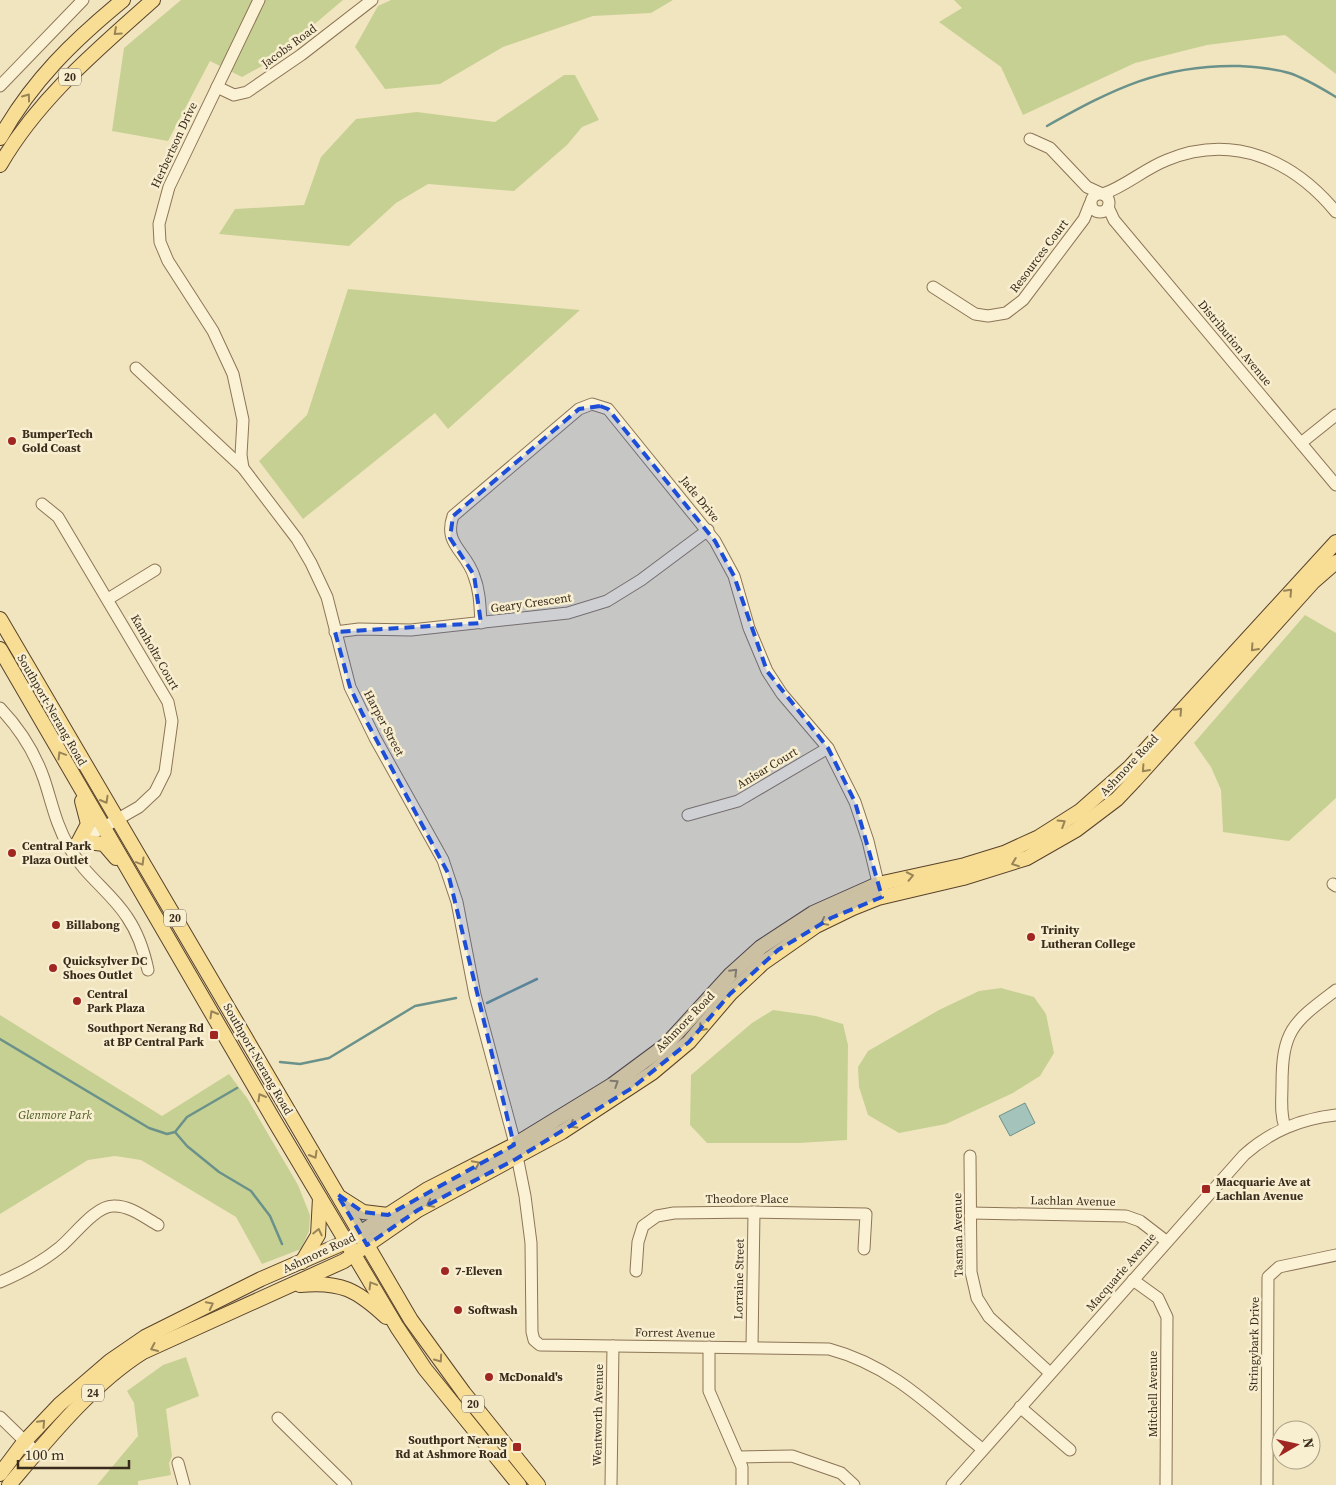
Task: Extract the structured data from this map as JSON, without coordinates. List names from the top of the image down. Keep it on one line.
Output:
{"streets":{"main road":["20","Southport-Nerang Road","Ashmore Road","24"],"street":["Jacobs Road","Herbertson Drive","Resources Court","Distribution Avenue","Jade Drive","Geary Crescent","Kamholtz Court","Harper Street","Anisar Court","Theodore Place","Lachlan Avenue","Tasman Avenue","Macquarie Avenue","Lorraine Street","Forrest Avenue","Stringybark Drive","Mitchell Avenue","Wentworth Avenue"]},"crossings":[["Jacobs Road","Herbertson Drive"],["Herbertson Drive","Harper Street"],["Resources Court","Distribution Avenue"],["Jade Drive","Geary Crescent"],["Jade Drive","Ashmore Road"],["Jade Drive","Anisar Court"],["Geary Crescent","Harper Street"],["Kamholtz Court","Southport-Nerang Road"],["Southport-Nerang Road","Ashmore Road"],["Harper Street","Ashmore Road"],["Harper Street","Forrest Avenue"],["Ashmore Road","Forrest Avenue"],["Theodore Place","Lorraine Street"],["Lachlan Avenue","Tasman Avenue"],["Lachlan Avenue","Macquarie Avenue"],["Tasman Avenue","Macquarie Avenue"],["Macquarie Avenue","Forrest Avenue"],["Macquarie Avenue","Mitchell Avenue"],["Lorraine Street","Forrest Avenue"],["Forrest Avenue","Wentworth Avenue"]],"parks":["Glenmore Park"],"places":{"other":["BumperTech Gold Coast","Central Park Plaza Outlet","Billabong","Trinity Lutheran College","Quicksylver DC Shoes Outlet","Central Park Plaza","7-Eleven","Softwash","McDonald's"],"transit":["Southport Nerang Rd at BP Central Park","Macquarie Ave at Lachlan Avenue","Southport Nerang Rd at Ashmore Road"]},"scale_bar":"100 m","north":"right"}
